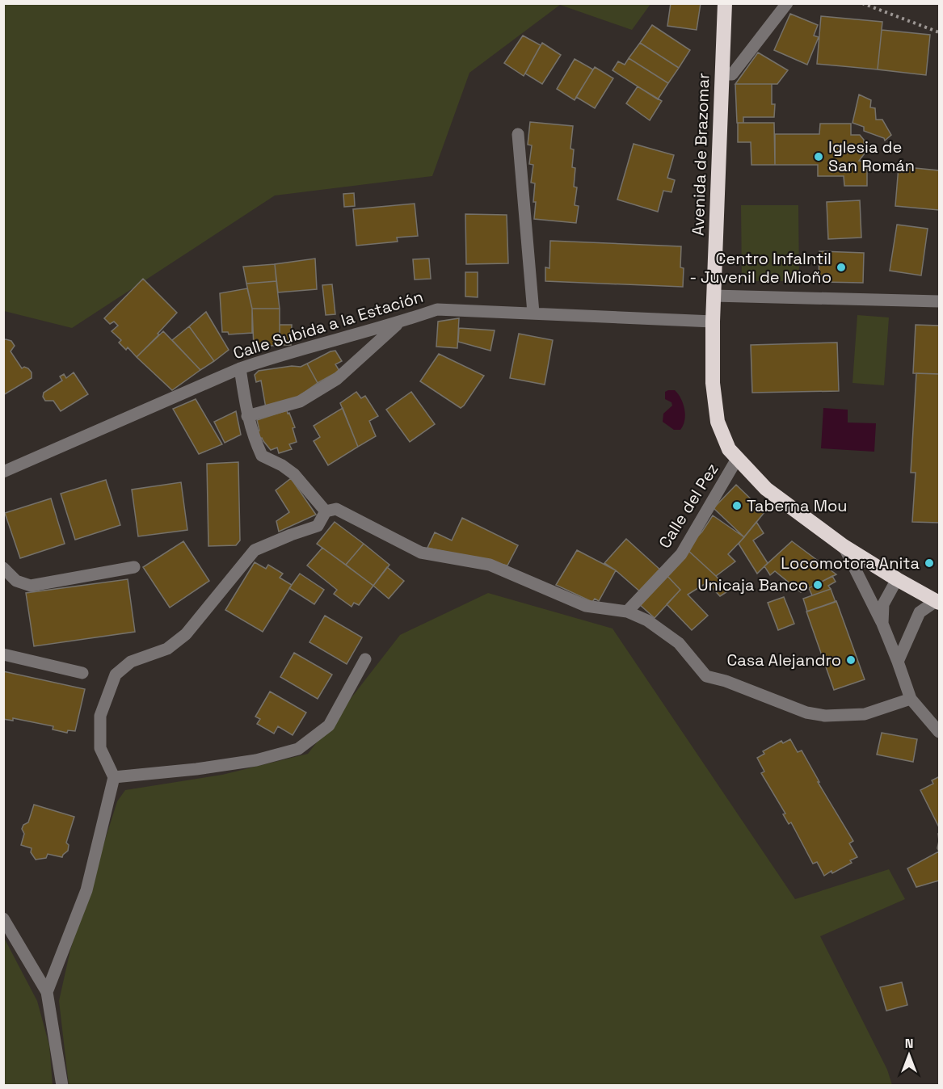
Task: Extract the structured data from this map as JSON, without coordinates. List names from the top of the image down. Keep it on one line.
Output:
{"streets":{"highway":["Avenida de Brazomar"],"street":["Calle Subida a la Estación","Calle del Pez"]},"crossings":[["Avenida de Brazomar","Calle Subida a la Estación"],["Avenida de Brazomar","Calle del Pez"]],"places":["Iglesia de San Román","Centro Infalntil - Juvenil de Mioño","Taberna Mou","Locomotora Anita","Unicaja Banco","Casa Alejandro"],"north":"top"}
